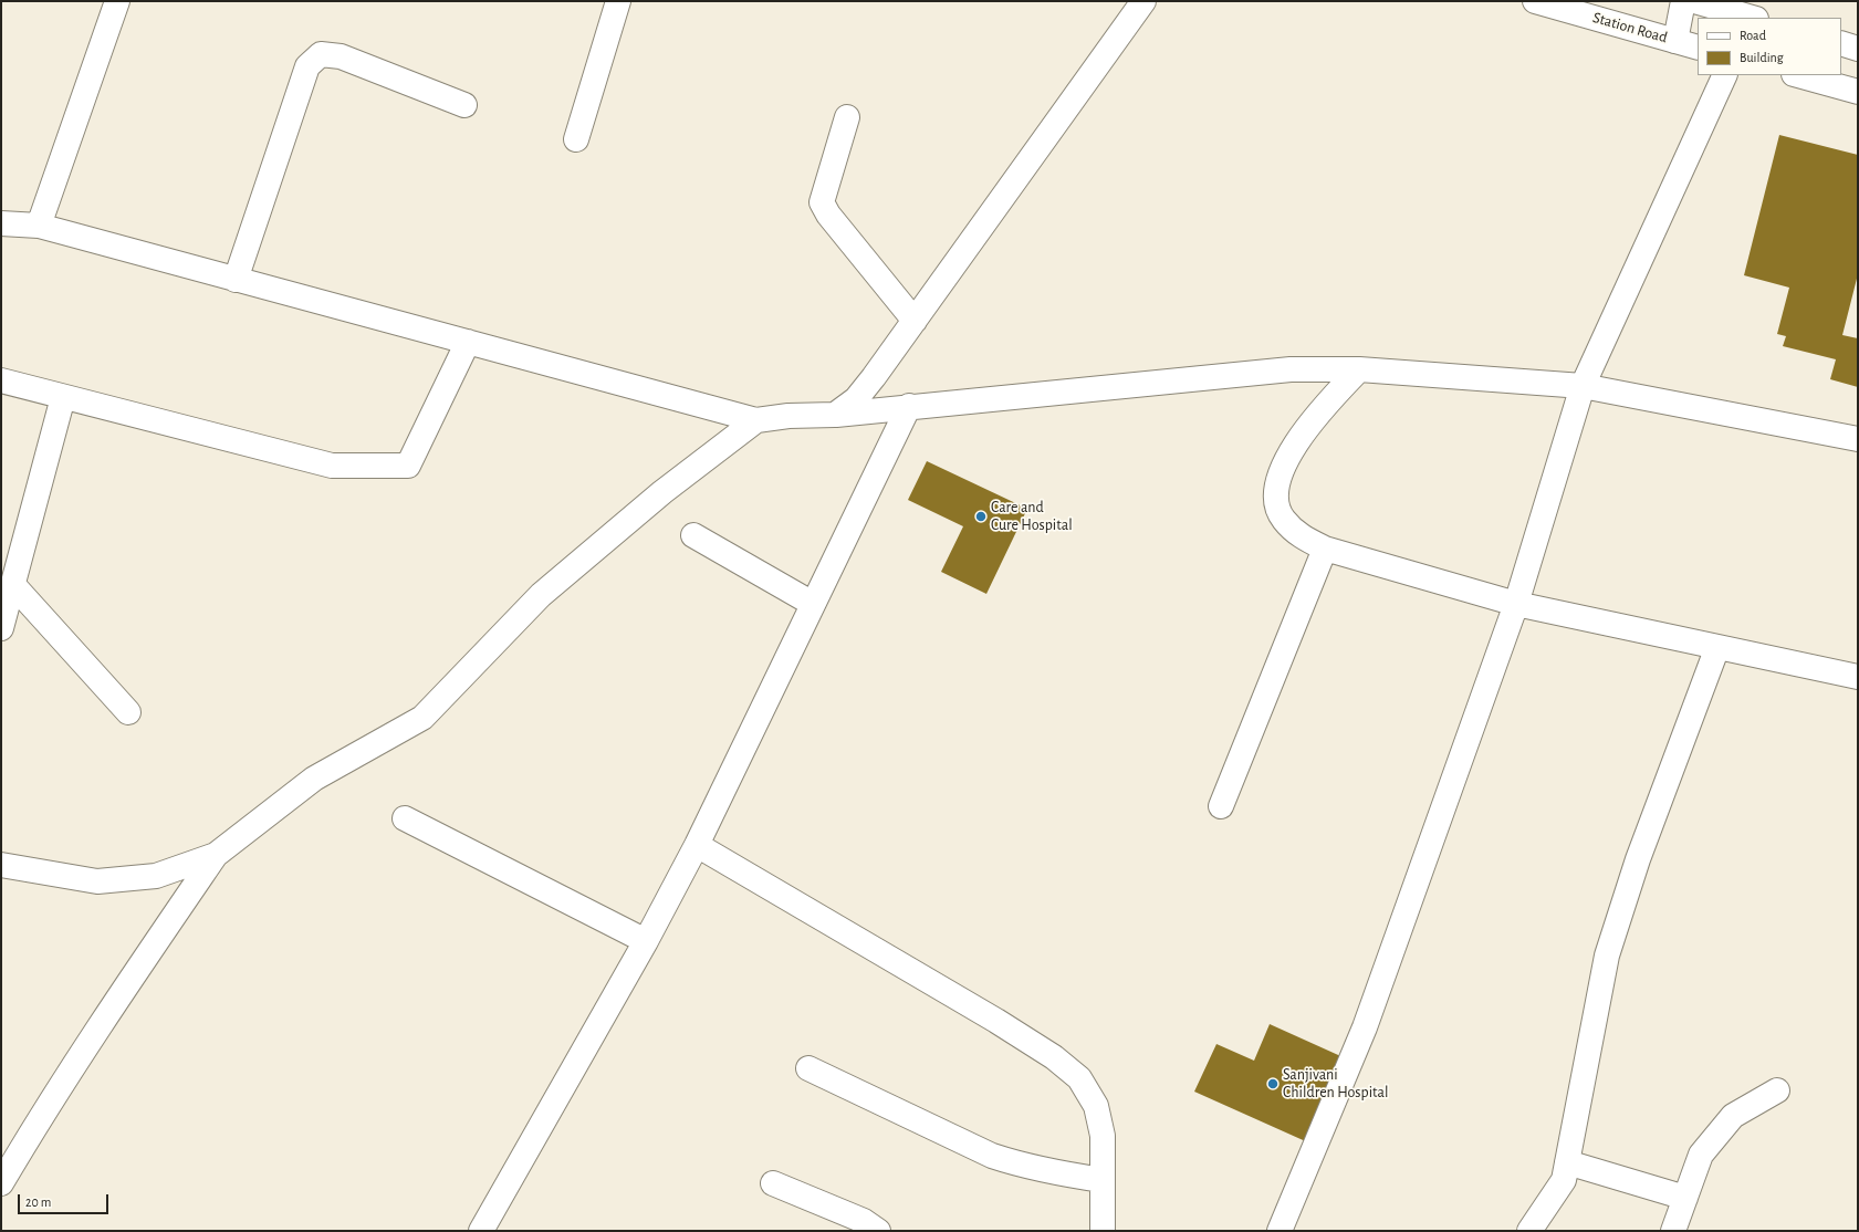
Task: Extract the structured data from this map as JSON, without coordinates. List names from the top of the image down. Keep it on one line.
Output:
{"streets":{"street":["Station Road"]},"places":["Care and Cure Hospital","Sanjivani Children Hospital"],"legend":["Road","Building"],"scale_bar":"20 m"}
